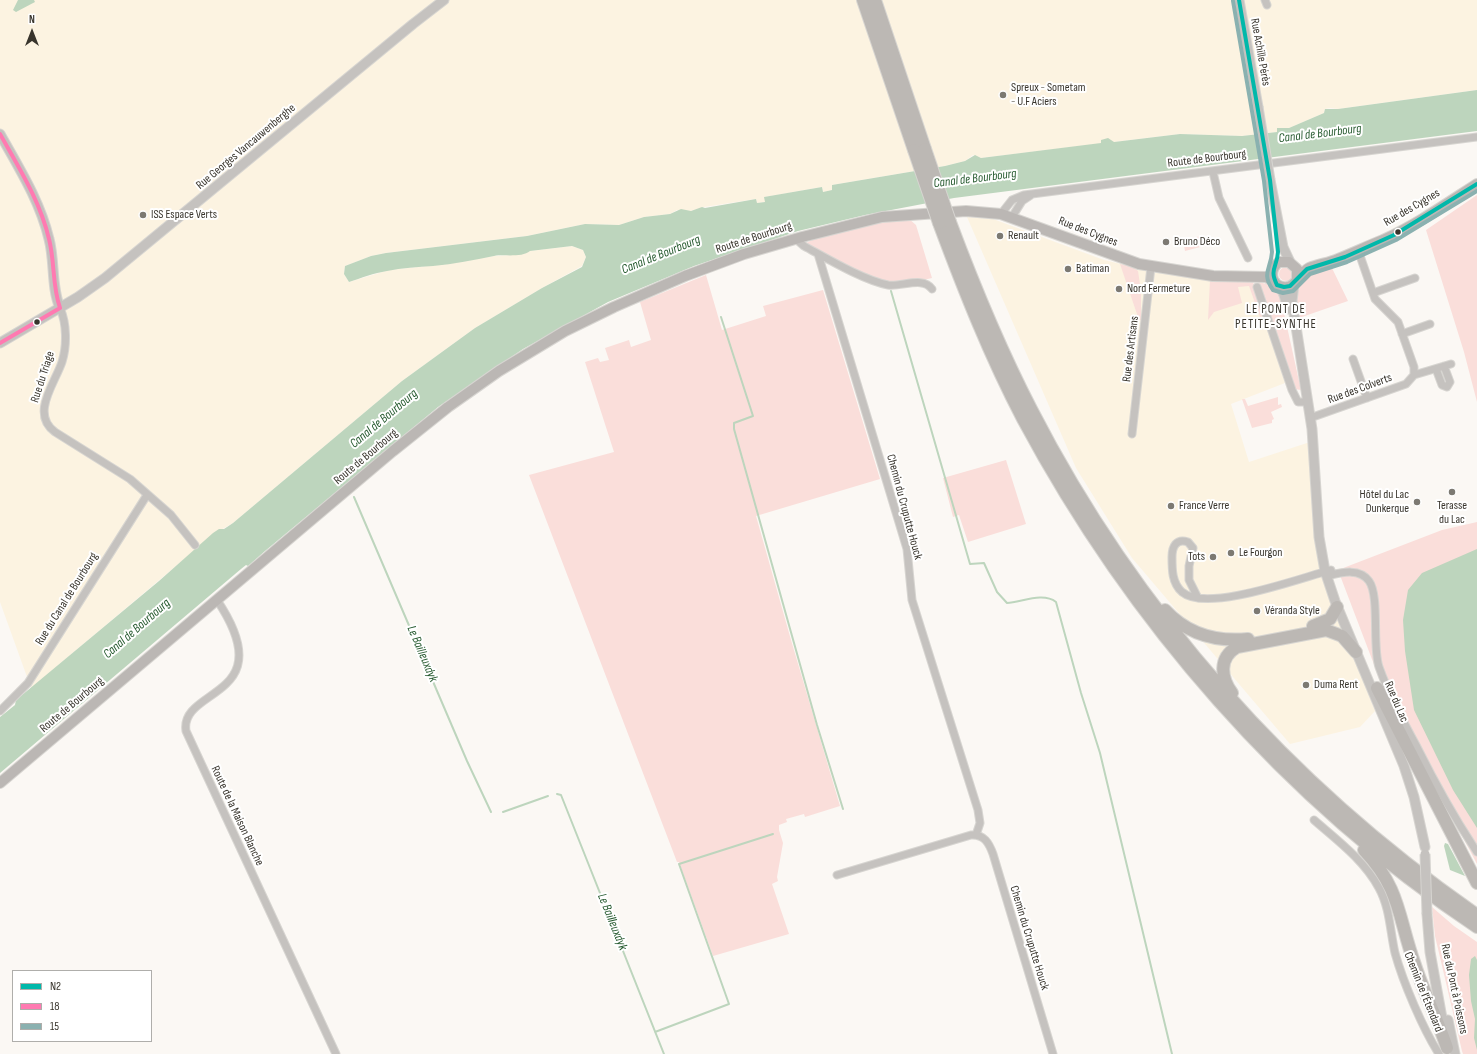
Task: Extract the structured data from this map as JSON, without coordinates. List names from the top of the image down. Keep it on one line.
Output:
{"streets":{"main road":["Route de Bourbourg","Rue des Cygnes"],"street":["Rue Achille Pérès","Rue Georges Vancauwenberghe","Rue des Artisans","Rue du Triage","Rue des Colverts","Chemin du Cruputte Houck","Rue du Canal de Bourbourg","Rue du Lac","Route de la Maison Blanche","Rue du Pont à Poissons","Chemin de l'Étendard"]},"crossings":[["Rue Georges Vancauwenberghe","Rue du Triage"],["Route de Bourbourg","Rue des Cygnes"],["Route de Bourbourg","Route de la Maison Blanche"],["Rue des Cygnes","Rue des Artisans"],["Rue des Cygnes","Rue du Lac"],["Rue du Triage","Rue du Canal de Bourbourg"],["Rue des Colverts","Rue du Lac"],["Rue du Lac","Rue du Pont à Poissons"],["Rue du Pont à Poissons","Chemin de l'Étendard"]],"districts":["LE PONT DE PETITE-SYNTHE"],"water":["Canal de Bourbourg","Le Bailleuxdyk"],"places":["Spreux - Sometam - U.F Aciers","ISS Espace Verts","Renault","Bruno Déco","Batiman","Nord Fermeture","Terasse du Lac","Hôtel du Lac Dunkerque","France Verre","Le Fourgon","Tots","Véranda Style","Duma Rent"],"lines":["transit line N2","transit line 15","transit line 18"],"legend":["N2","18","15"],"north":"top"}
